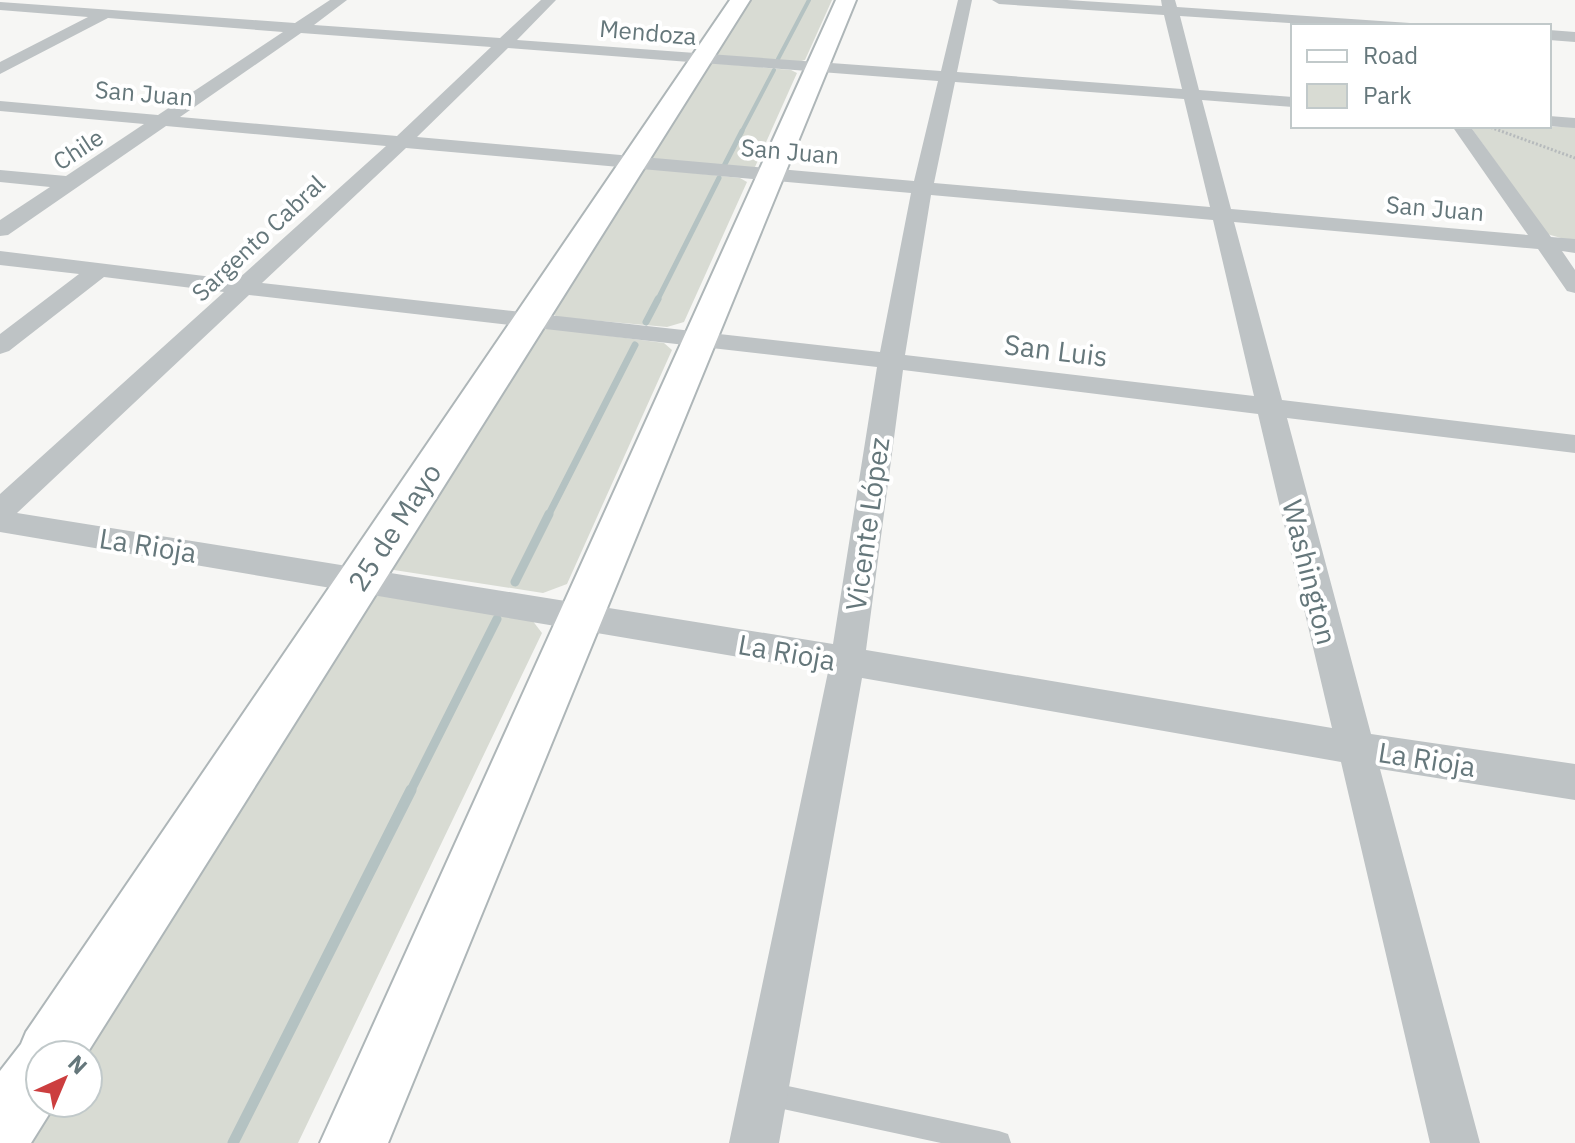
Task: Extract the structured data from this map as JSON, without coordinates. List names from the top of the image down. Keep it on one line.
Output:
{"streets":{"street":["Mendoza","San Juan","Chile","Sargento Cabral","San Luis","Vicente López","25 de Mayo","La Rioja","Washington"]},"crossings":[["Mendoza","Chile"],["Mendoza","Sargento Cabral"],["Mendoza","Vicente López"],["Mendoza","25 de Mayo"],["Mendoza","Washington"],["San Juan","Chile"],["San Juan","Sargento Cabral"],["San Juan","Vicente López"],["San Juan","25 de Mayo"],["San Juan","Washington"],["Sargento Cabral","San Luis"],["San Luis","Vicente López"],["San Luis","25 de Mayo"],["San Luis","Washington"],["Vicente López","La Rioja"],["25 de Mayo","La Rioja"],["La Rioja","Washington"]],"legend":["Road","Park"],"north":"top right"}
